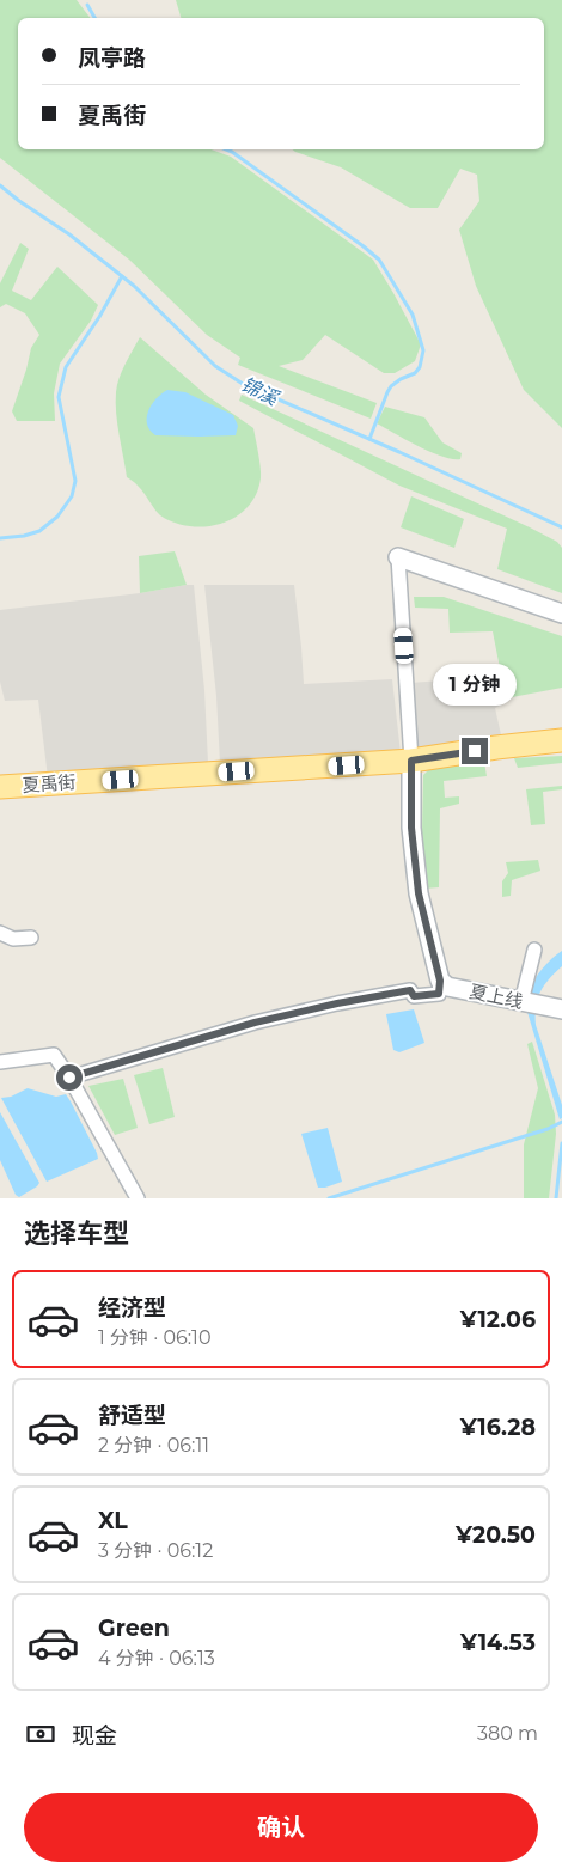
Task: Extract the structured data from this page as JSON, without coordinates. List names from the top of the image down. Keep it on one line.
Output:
{"streets":{"main road":["夏禹街"],"street":["夏上线"]},"water":["锦溪"],"page":{"banner":["凤亭路","夏禹街"],"bubble":"1 分钟","heading":"选择车型","list":[{"name":"经济型","note":"1 分钟 · 06:10","value":"¥12.06"},{"name":"舒适型","note":"2 分钟 · 06:11","value":"¥16.28"},{"name":"XL","note":"3 分钟 · 06:12","value":"¥20.50"},{"name":"Green","note":"4 分钟 · 06:13","value":"¥14.53"}],"pay":["现金","380 m"],"buttons":"确认"}}
